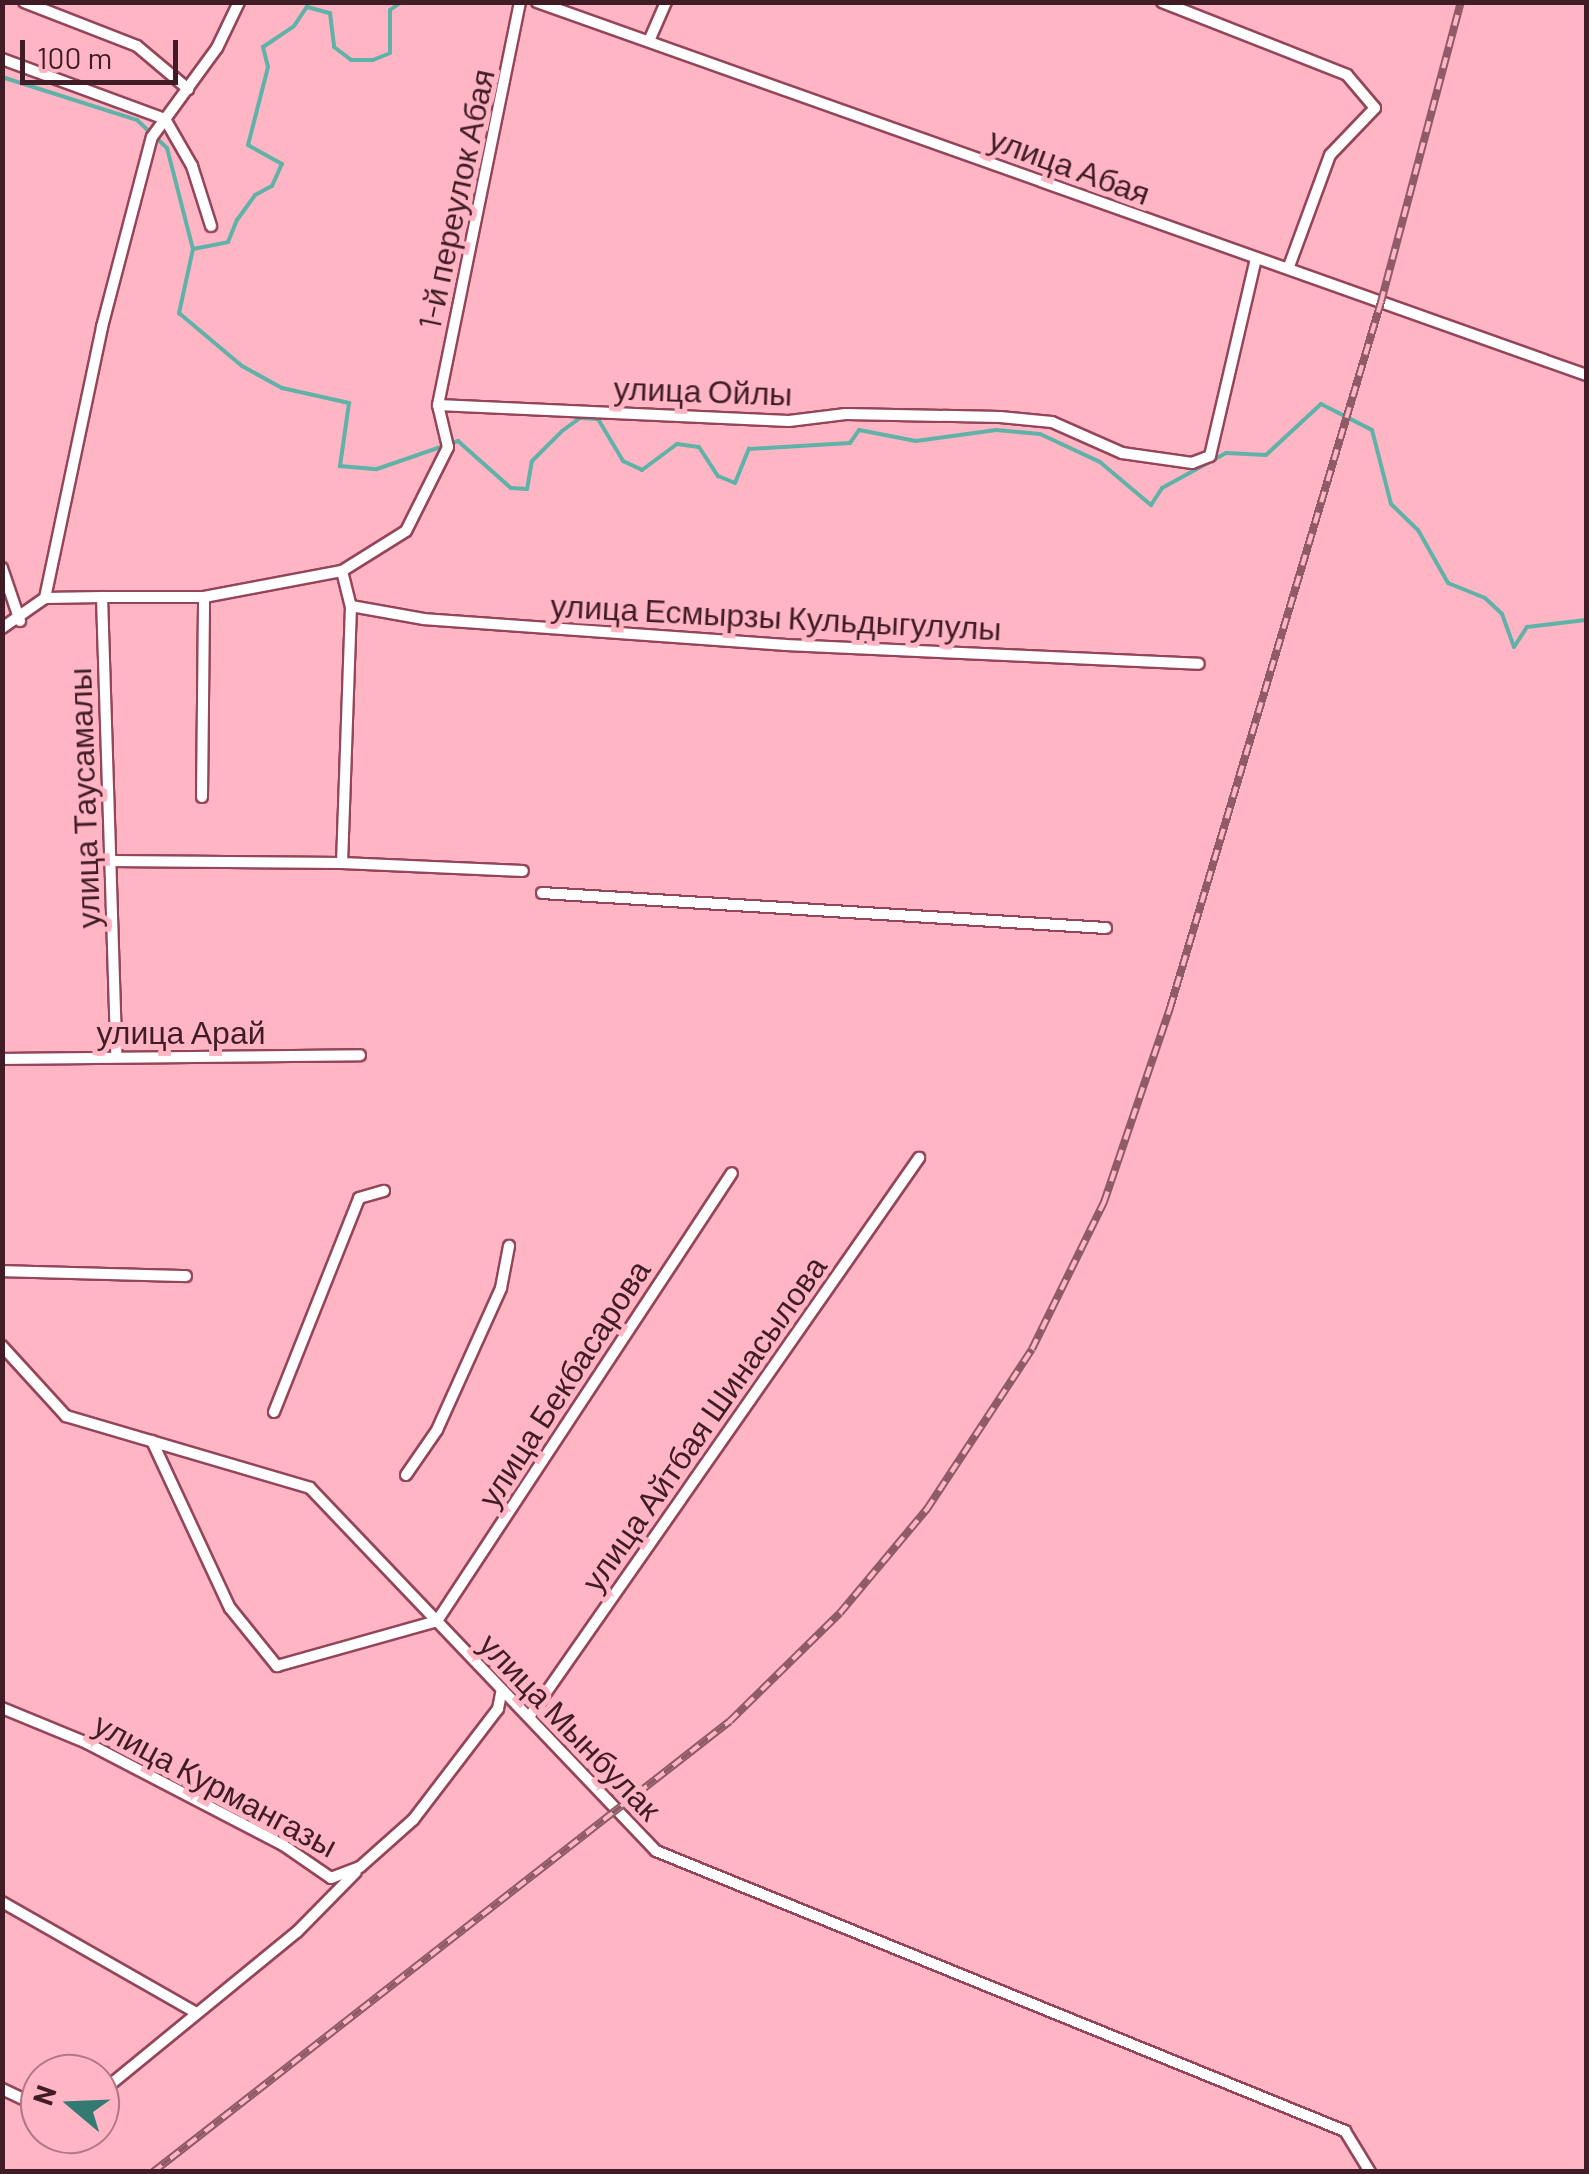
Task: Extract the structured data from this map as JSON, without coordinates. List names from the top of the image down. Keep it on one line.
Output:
{"streets":{"street":["улица Абая","1-й переулок Абая","улица Ойлы","улица Есмырзы Кульдыгулулы","улица Таусамалы","улица Арай","улица Бекбасарова","улица Айтбая Шинасылова","улица Мынбулак","улица Курмангазы"]},"crossings":[["улица Абая","улица Ойлы"],["1-й переулок Абая","улица Ойлы"],["улица Таусамалы","улица Арай"],["улица Бекбасарова","улица Мынбулак"],["улица Айтбая Шинасылова","улица Мынбулак"],["улица Мынбулак","улица Курмангазы"]],"scale_bar":"100 m","north":"left"}
